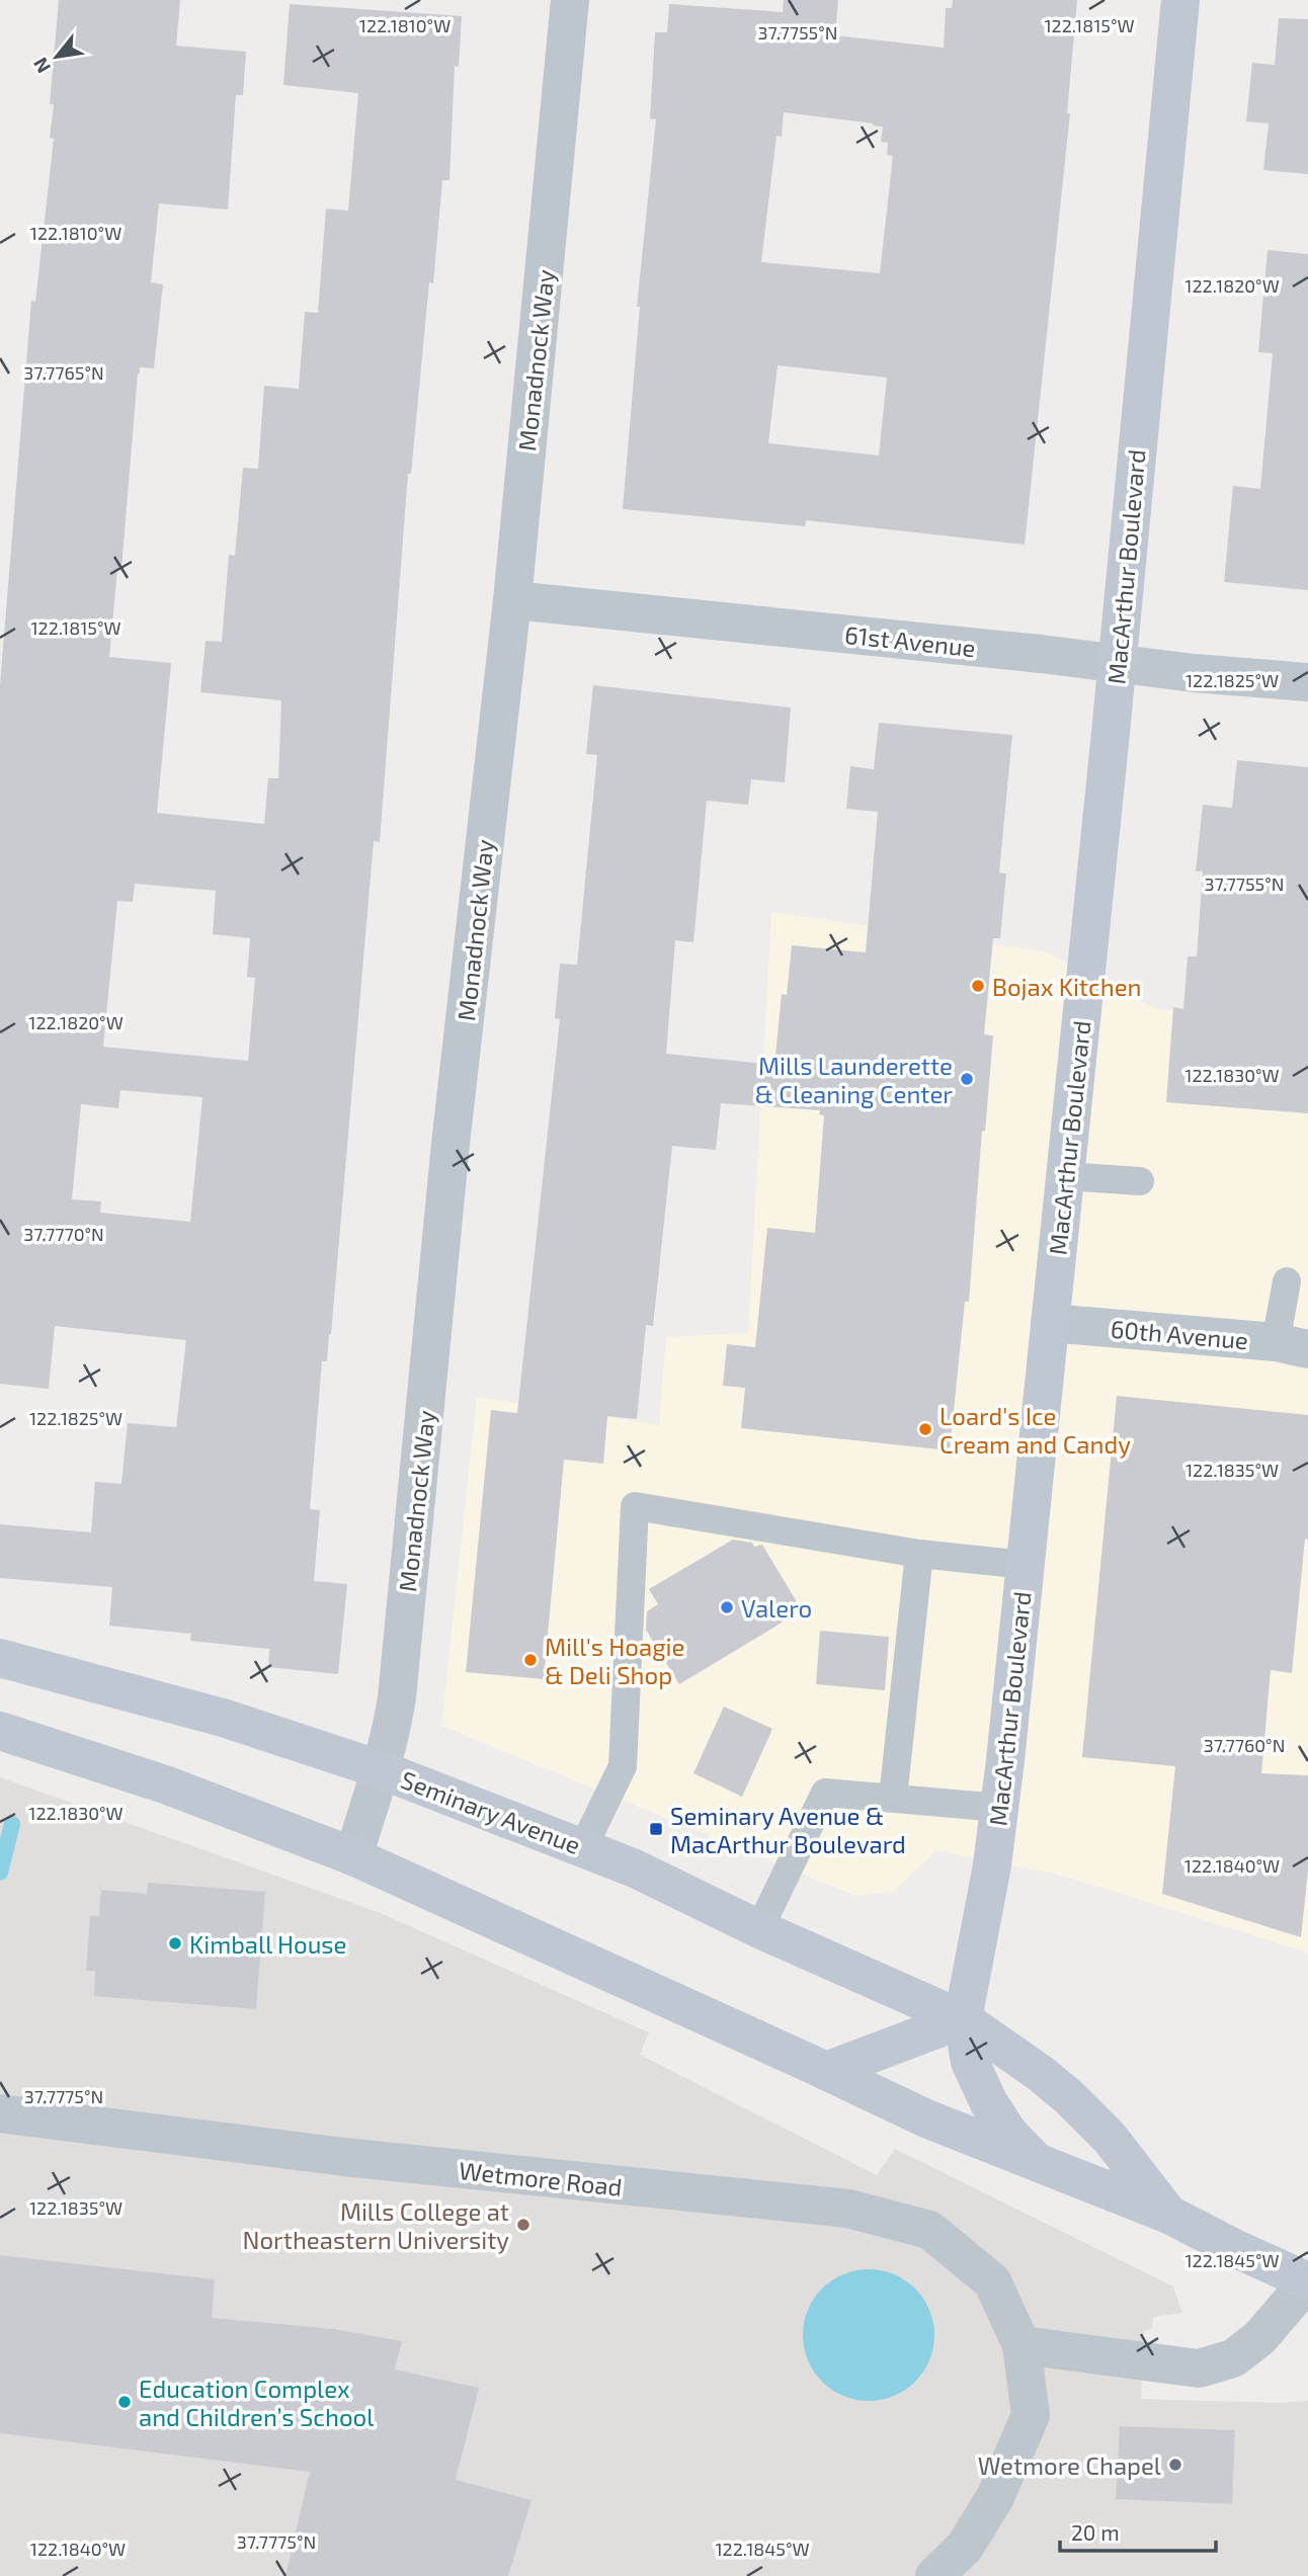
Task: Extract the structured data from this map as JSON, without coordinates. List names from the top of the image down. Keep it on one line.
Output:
{"streets":{"main road":["MacArthur Boulevard","Seminary Avenue"],"street":["Monadnock Way","61st Avenue","60th Avenue","Wetmore Road"]},"crossings":[["Monadnock Way","61st Avenue"],["Monadnock Way","Seminary Avenue"],["MacArthur Boulevard","61st Avenue"],["MacArthur Boulevard","60th Avenue"],["MacArthur Boulevard","Seminary Avenue"]],"places":{"other":["Bojax Kitchen","Mills Launderette & Cleaning Center","Loard's Ice Cream and Candy","Valero","Mill's Hoagie & Deli Shop","Kimball House","Mills College at Northeastern University","Education Complex and Children’s School","Wetmore Chapel"],"transit":["Seminary Avenue & MacArthur Boulevard"]},"scale_bar":"20 m","north":"bottom left","coordinates":["122.1815°W","122.1810°W","37.7755°N","122.1820°W","37.7765°N","122.1825°W","122.1830°W","37.7770°N","122.1835°W","37.7760°N","122.1840°W","37.7775°N","122.1845°W"]}
